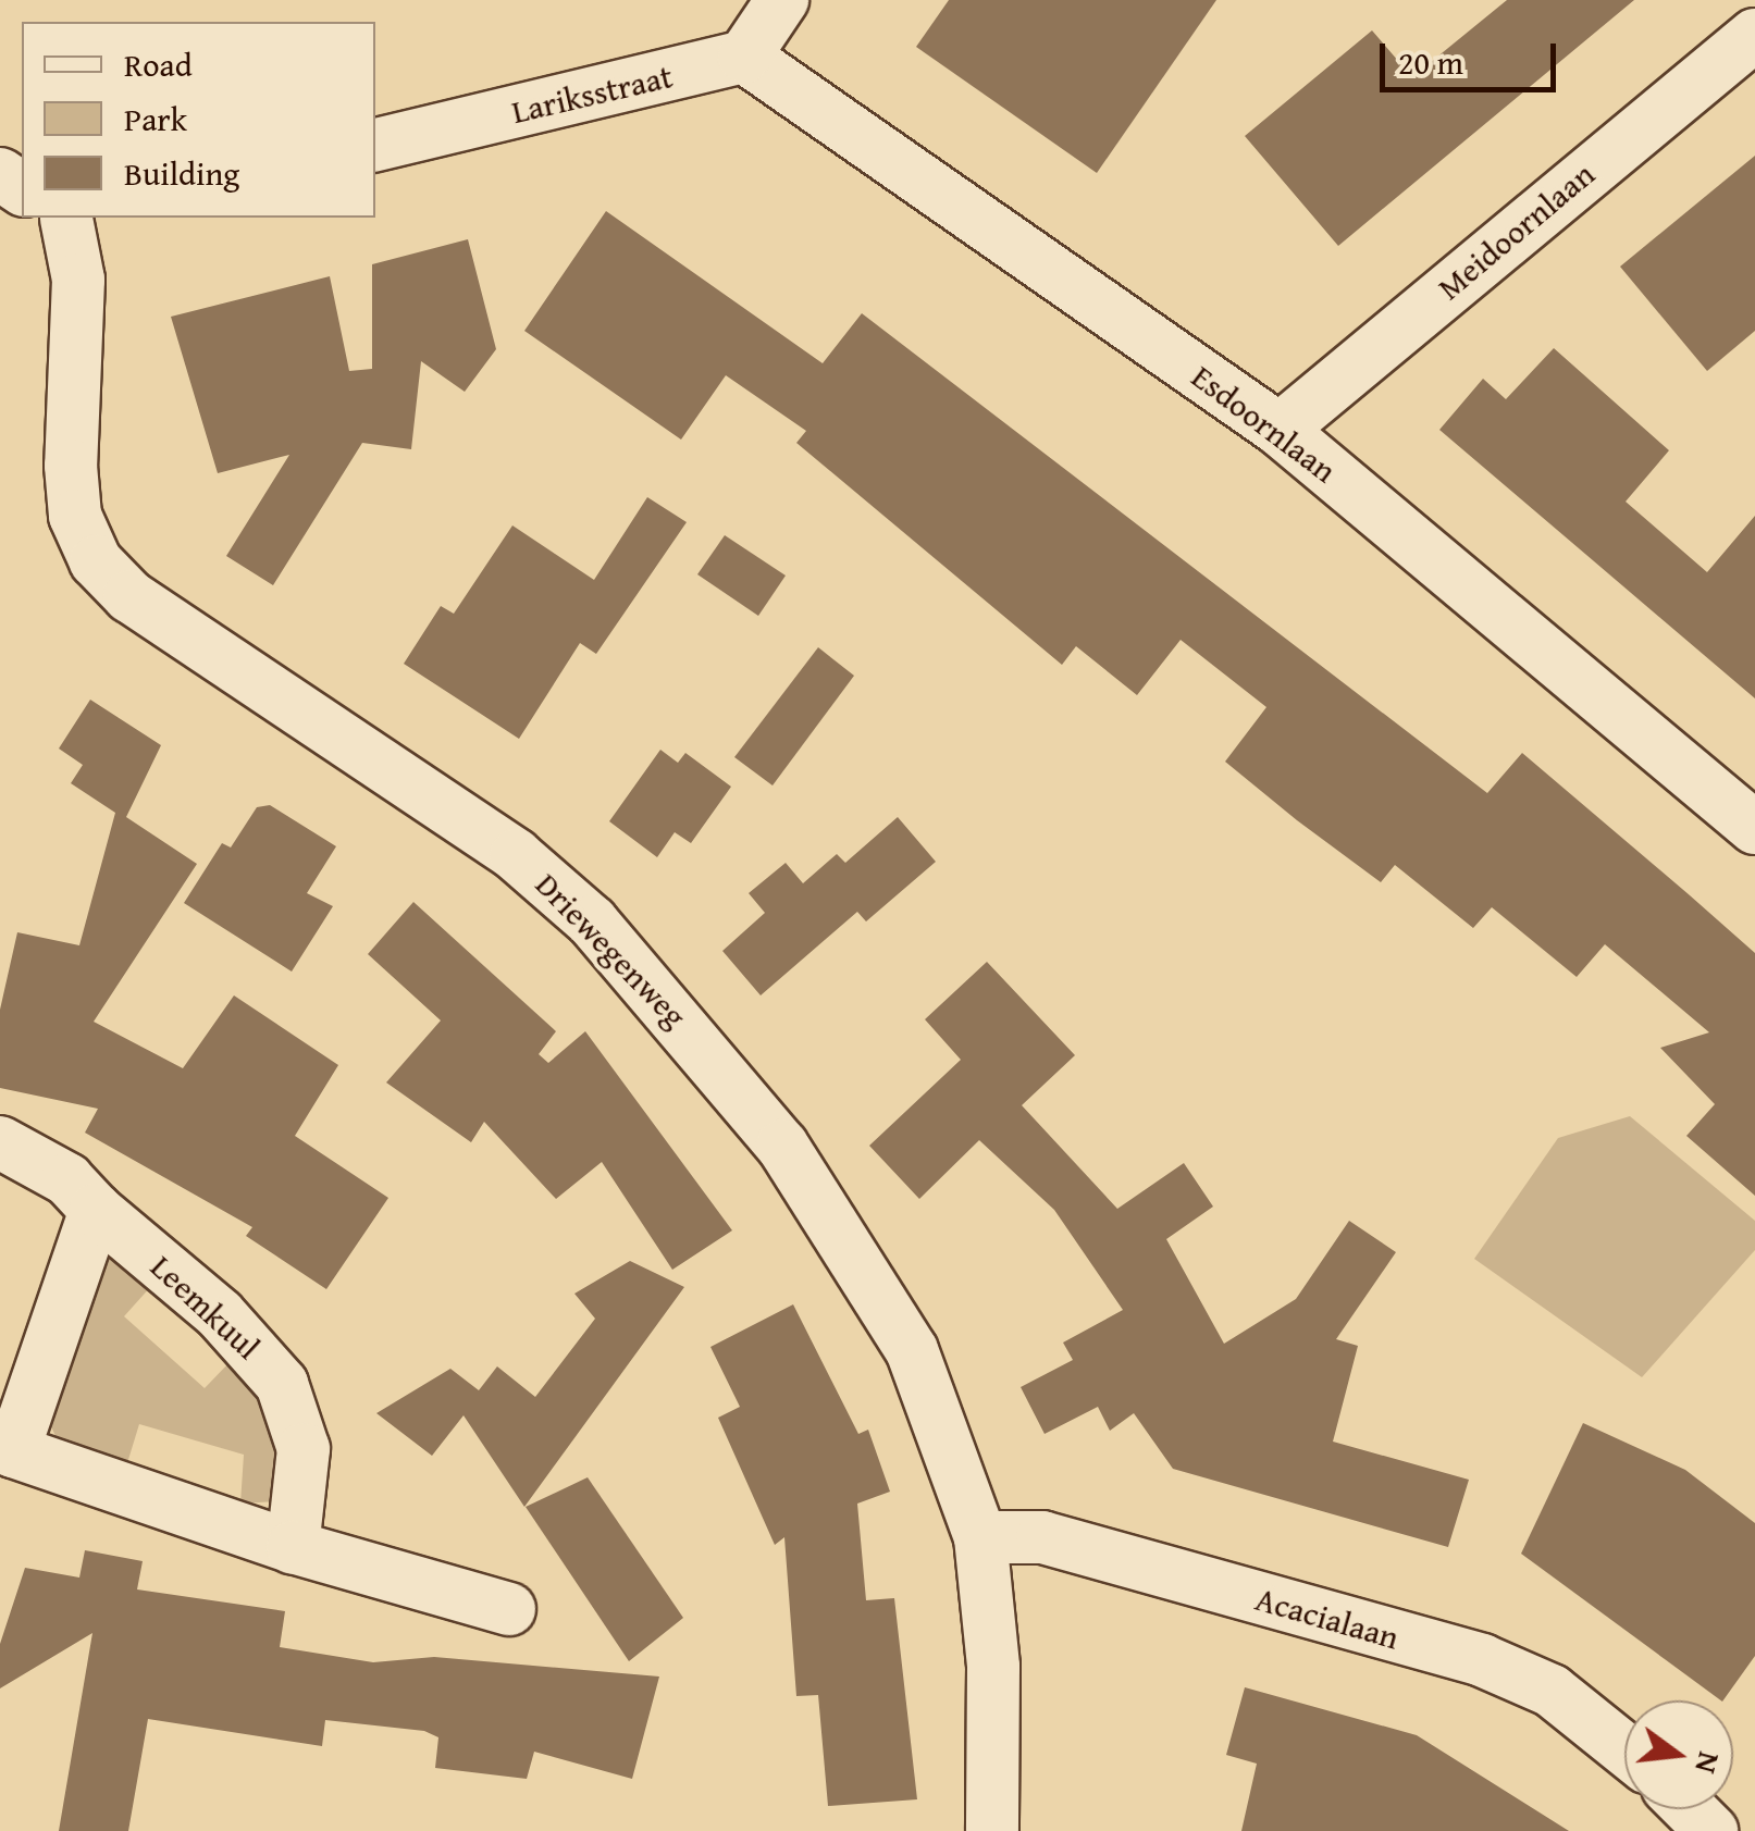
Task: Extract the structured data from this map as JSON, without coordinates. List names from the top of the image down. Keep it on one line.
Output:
{"streets":{"street":["Lariksstraat","Meidoornlaan","Esdoornlaan","Driewegenweg","Leemkuul","Acacialaan"]},"crossings":[["Lariksstraat","Esdoornlaan"],["Meidoornlaan","Esdoornlaan"],["Driewegenweg","Acacialaan"]],"legend":["Road","Park","Building"],"scale_bar":"20 m","north":"right"}
